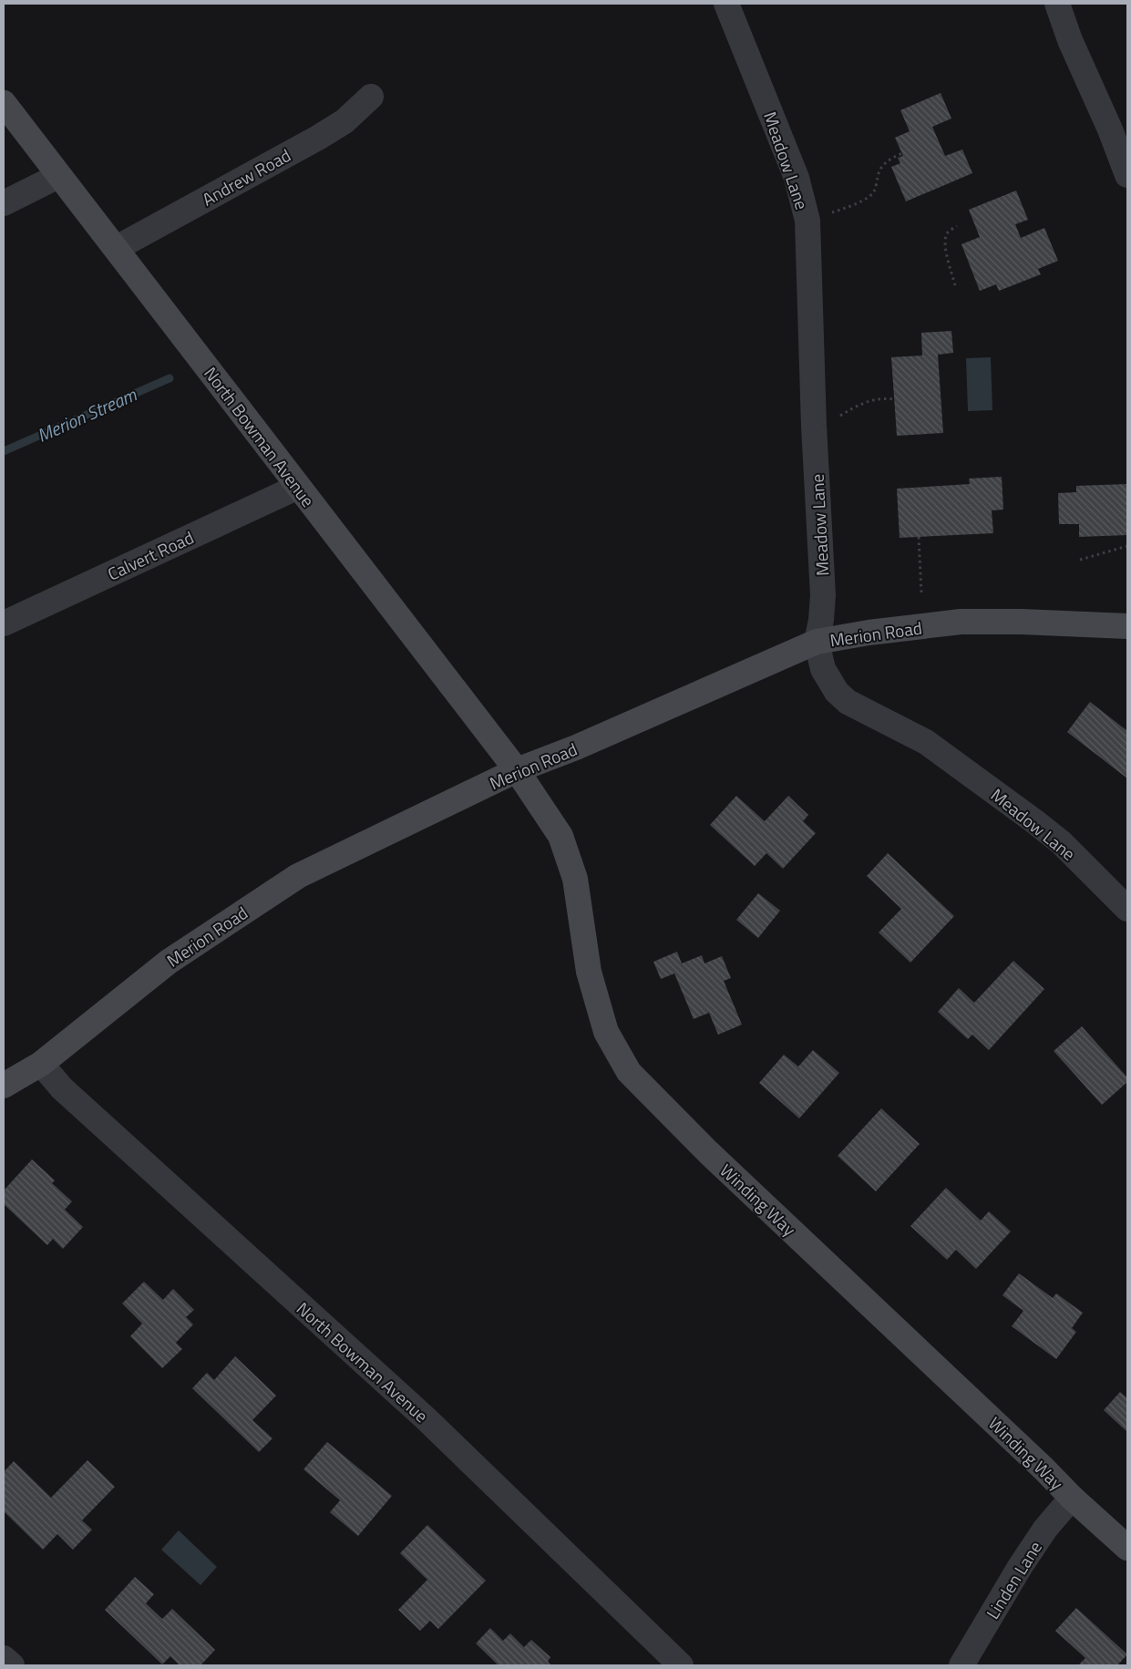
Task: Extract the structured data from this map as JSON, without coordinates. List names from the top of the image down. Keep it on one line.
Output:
{"streets":{"street":["Meadow Lane","Andrew Road","North Bowman Avenue","Calvert Road","Merion Road","Winding Way","Linden Lane"]},"crossings":[["Meadow Lane","Merion Road"],["Andrew Road","North Bowman Avenue"],["North Bowman Avenue","Calvert Road"],["North Bowman Avenue","Merion Road"],["North Bowman Avenue","Winding Way"],["Merion Road","Winding Way"],["Winding Way","Linden Lane"]],"water":["Merion Stream"]}
